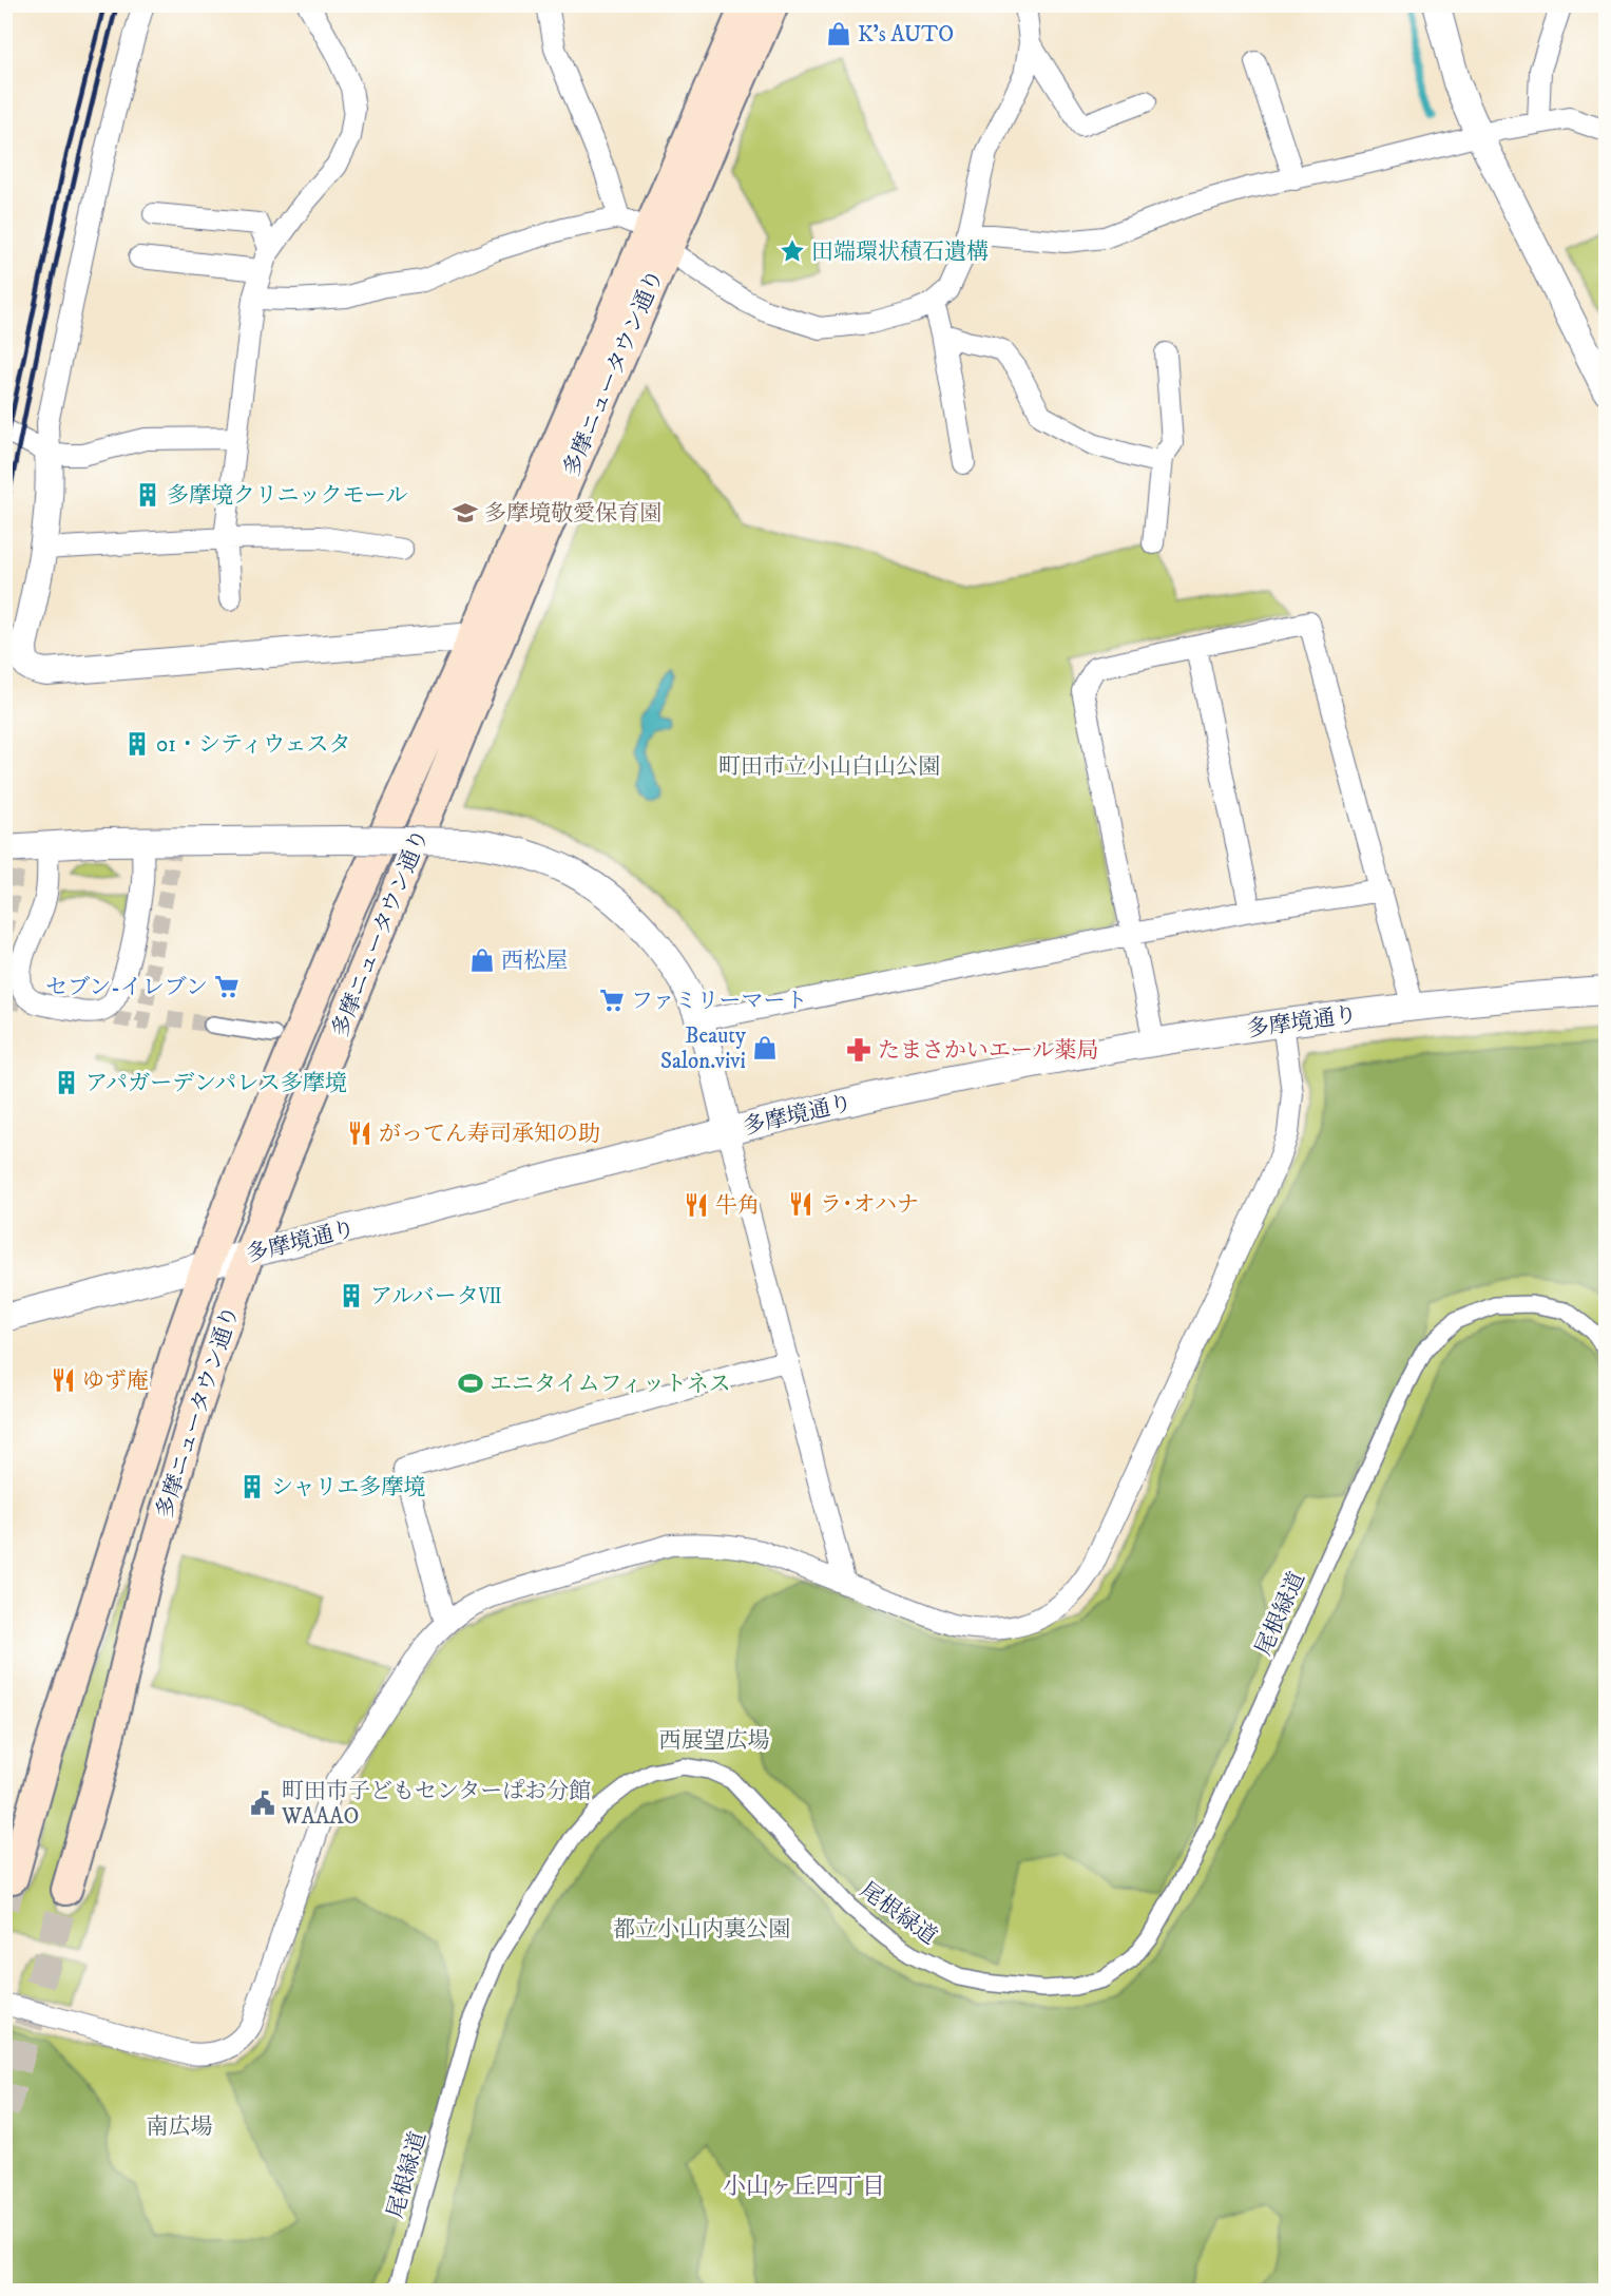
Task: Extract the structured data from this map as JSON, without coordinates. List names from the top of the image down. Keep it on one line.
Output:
{"streets":{"main road":["多摩ニュータウン通り"],"street":["多摩境通り","尾根緑道"]},"crossings":[["多摩ニュータウン通り","多摩境通り"]],"districts":["小山ヶ丘四丁目"],"parks":["町田市立小山白山公園","西展望広場","都立小山内裏公園","南広場"],"places":{"shop":["K's AUTO","西松屋","Beauty Salon.vivi"],"place":["田端環状積石遺構"],"building":["多摩境クリニックモール","01・シティウェスタ","アパガーデンパレス多摩境","アルバータⅦ","シャリエ多摩境"],"school or university":["多摩境敬愛保育園"],"supermarket":["セブン-イレブン","ファミリーマート"],"pharmacy":["たまさかいエール薬局"],"restaurant":["がってん寿司承知の助","ラ･オハナ","牛角","ゆず庵"],"sports":["エニタイムフィットネス"],"public building":["町田市子どもセンターぱお分館 WAAAO"]}}
